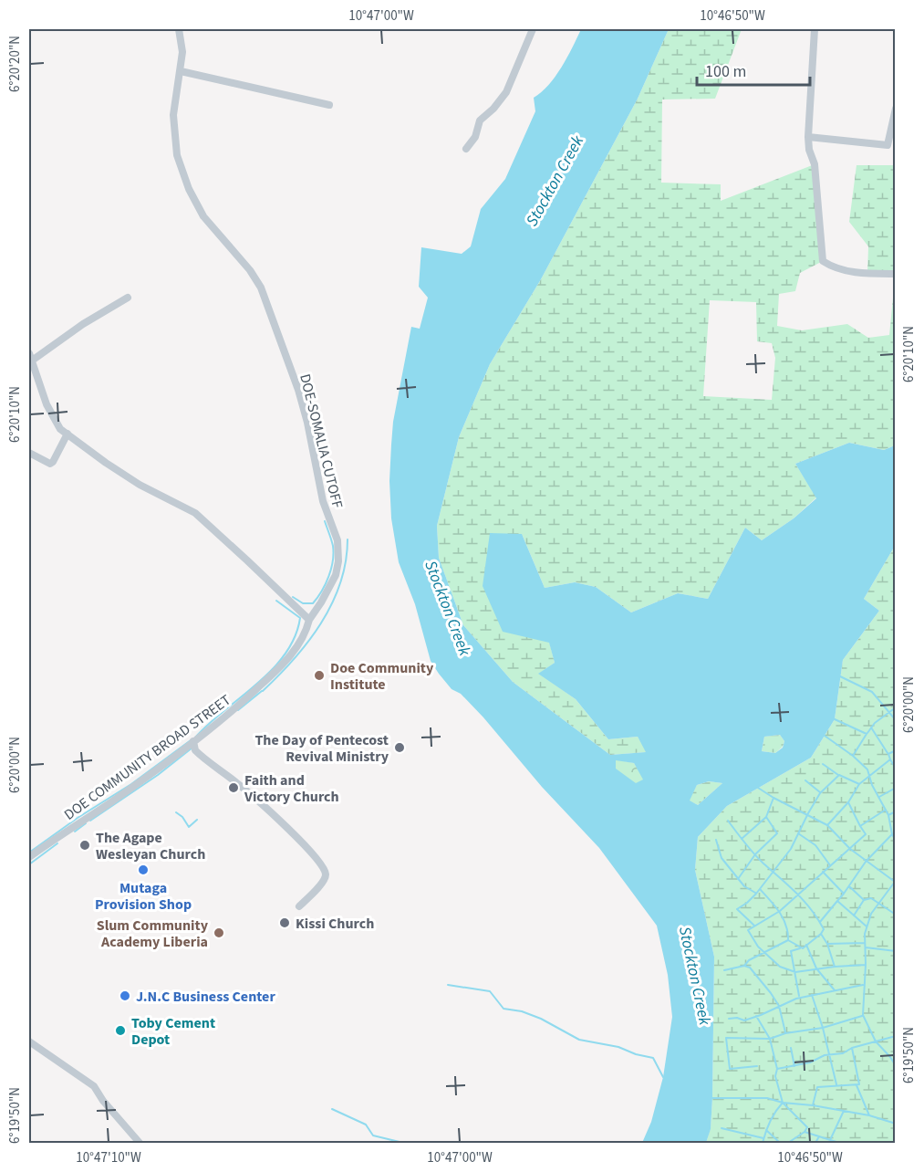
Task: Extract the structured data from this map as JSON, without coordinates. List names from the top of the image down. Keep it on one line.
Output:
{"streets":{"street":["DOE-SOMALIA CUTOFF","DOE COMMUNITY BROAD STREET"]},"crossings":[["DOE-SOMALIA CUTOFF","DOE COMMUNITY BROAD STREET"]],"water":["Stockton Creek"],"places":["Doe Community Institute","The Day of Pentecost Revival Ministry","Faith and Victory Church","The Agape Wesleyan Church","Mutaga Provision Shop","Kissi Church","Slum Community Academy Liberia","J.N.C Business Center","Toby Cement Depot"],"scale_bar":"100 m","coordinates":["10°47'00\"W","10°46'50\"W","6°20'20\"N","6°20'10\"N","6°20'00\"N","6°19'50\"N","10°47'10\"W"]}
